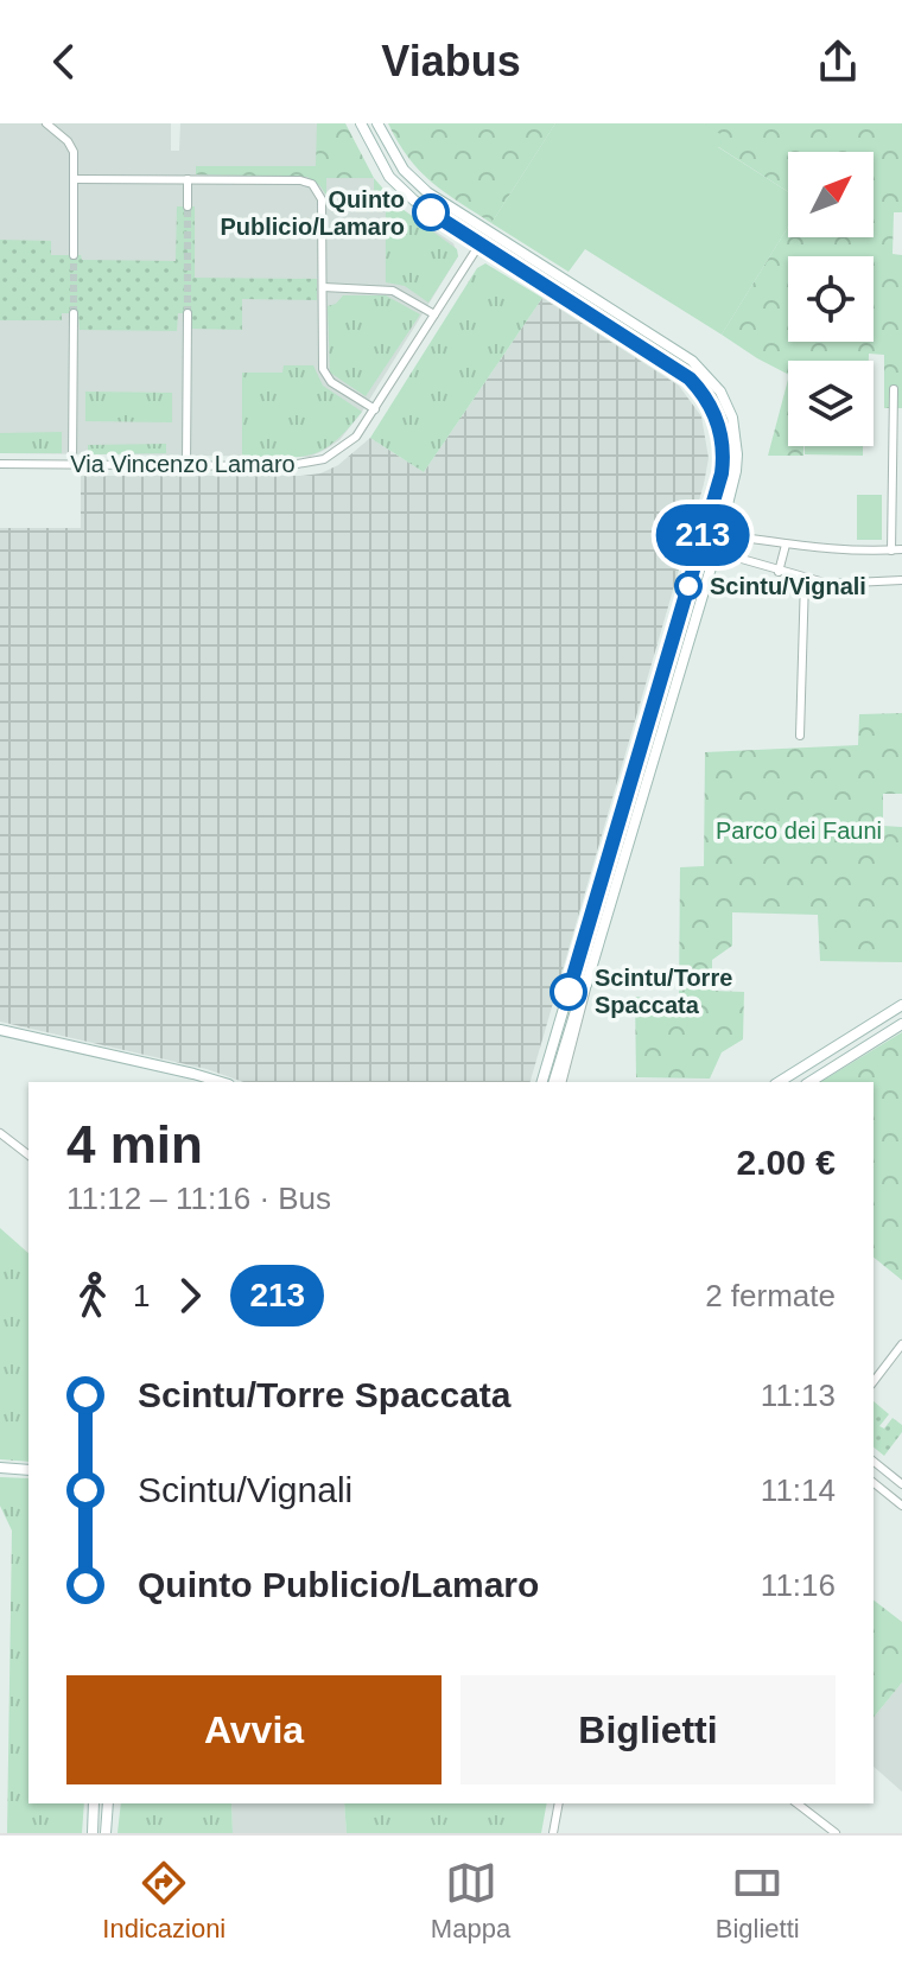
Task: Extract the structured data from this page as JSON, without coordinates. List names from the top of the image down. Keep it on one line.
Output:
{"streets":{"street":["Via Vincenzo Lamaro"]},"parks":["Parco dei Fauni"],"places":["Quinto Publicio/Lamaro","Scintu/Vignali","Scintu/Torre Spaccata"],"lines":["bus line 213"],"north":"top right","page":{"header":"Viabus","on_map":"213","heading":["4 min","11:12 – 11:16 · Bus","2.00 €"],"legs":["1","213","2 fermate"],"list":[{"name":"Scintu/Torre Spaccata","value":"11:13"},{"name":"Scintu/Vignali","value":"11:14"},{"name":"Quinto Publicio/Lamaro","value":"11:16"}],"buttons":["Avvia","Biglietti"],"tabs":["Indicazioni","Mappa","Biglietti"]}}
